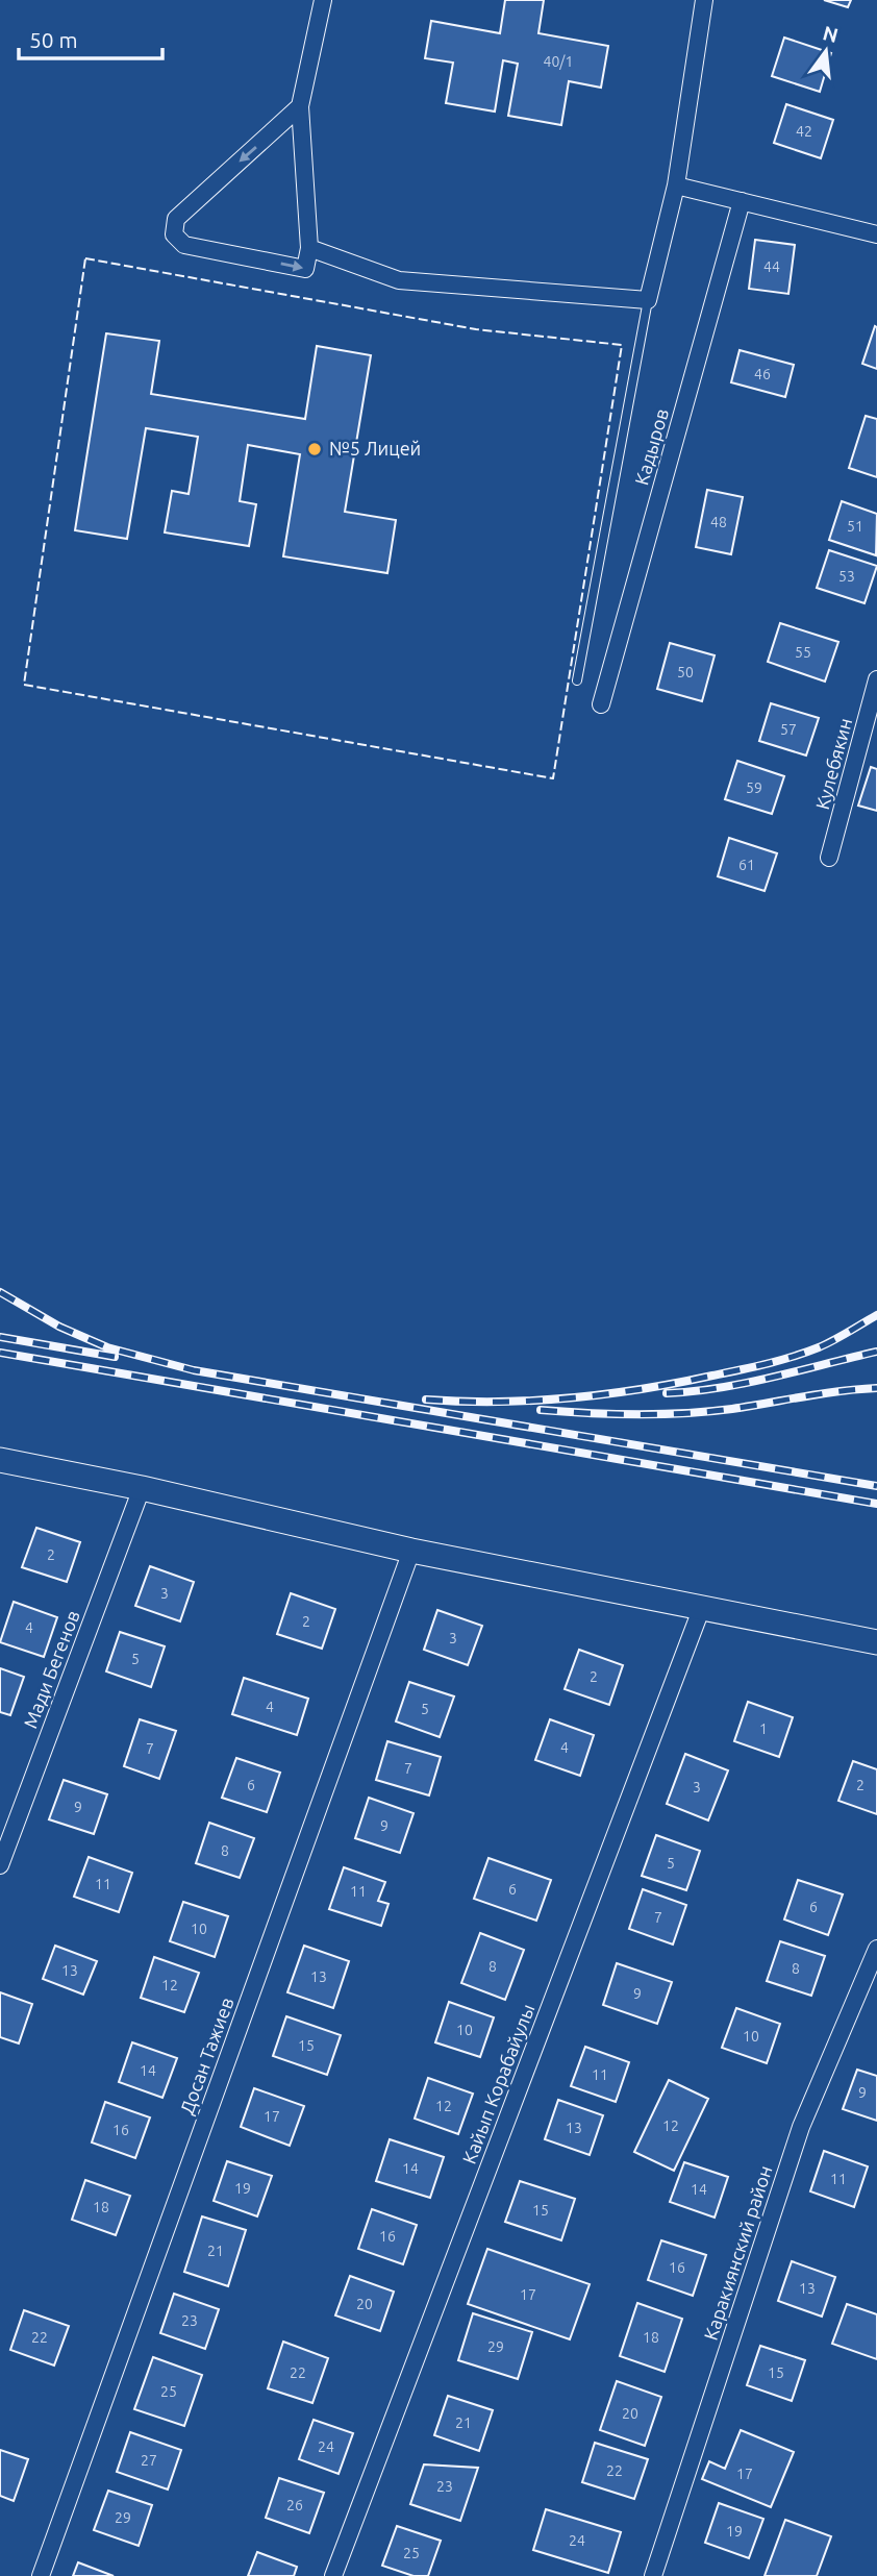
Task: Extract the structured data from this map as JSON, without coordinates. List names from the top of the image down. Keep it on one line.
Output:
{"streets":{"street":["Кадыров","Кулебякин","Мади Бегенов","Досан Тажиев","Кайып Корабайулы","Каракиянский район"]},"places":["№5 Лицей"],"house_numbers":["40/1","42","44","46","48","51","53","55","50","57","59","61","2","3","2","4","3","5","2","4","5","1","4","7","7","6","2","3","9","9","8","5","11","6","11","6","7","10","8","8","13","13","12","9","10","10","15","14","11","9","12","17","12","13","16","14","11","19","14","18","15","16","21","16","13","17","20","23","22","18","29","22","15","25","20","21","24","27","22","17","23","26","29","19","24","25"],"scale_bar":"50 m","north":"top"}
